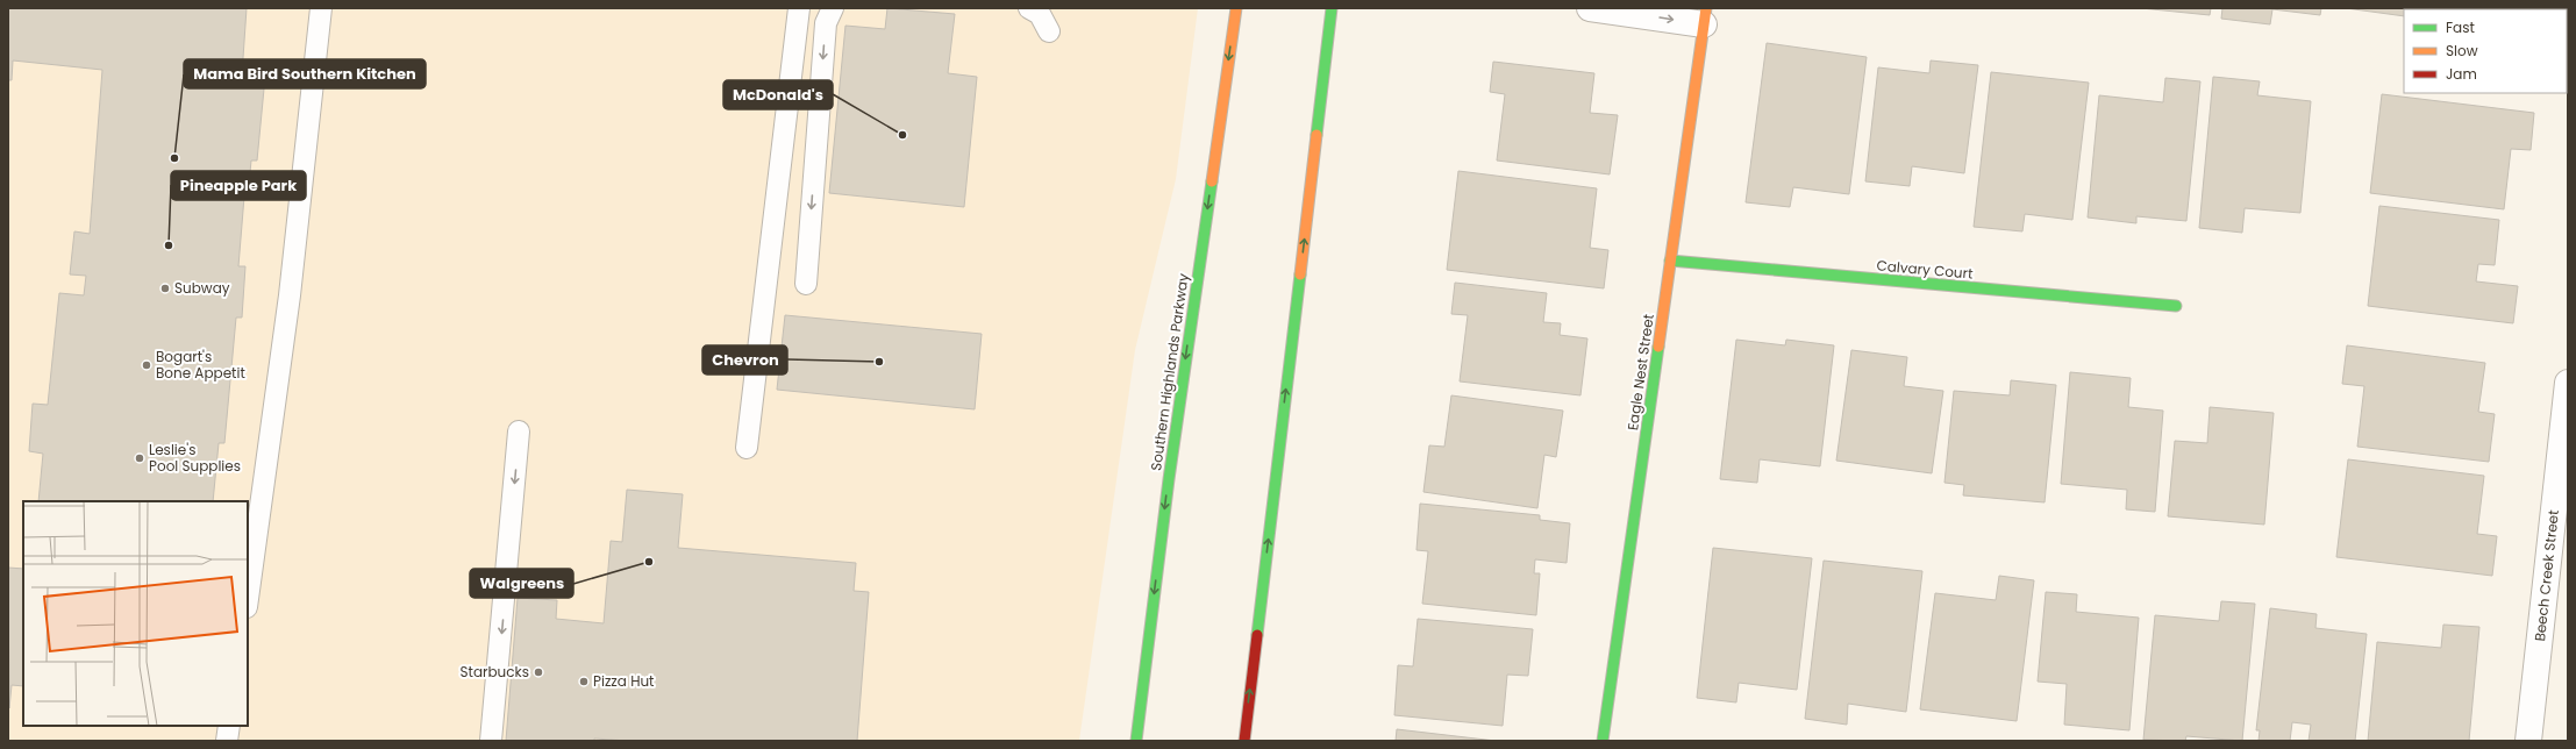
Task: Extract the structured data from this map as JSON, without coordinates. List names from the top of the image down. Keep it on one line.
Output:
{"streets":{"main road":["Calvary Court","Southern Highlands Parkway","Eagle Nest Street"],"street":["Beech Creek Street"]},"crossings":[["Calvary Court","Eagle Nest Street"]],"one_way":["Southern Highlands Parkway"],"places":["McDonald's","Mama Bird Southern Kitchen","Pineapple Park","Subway","Chevron","Bogart's Bone Appetit","Leslie's Pool Supplies","Walgreens","Starbucks","Pizza Hut"],"legend":["Fast","Slow","Jam"]}
